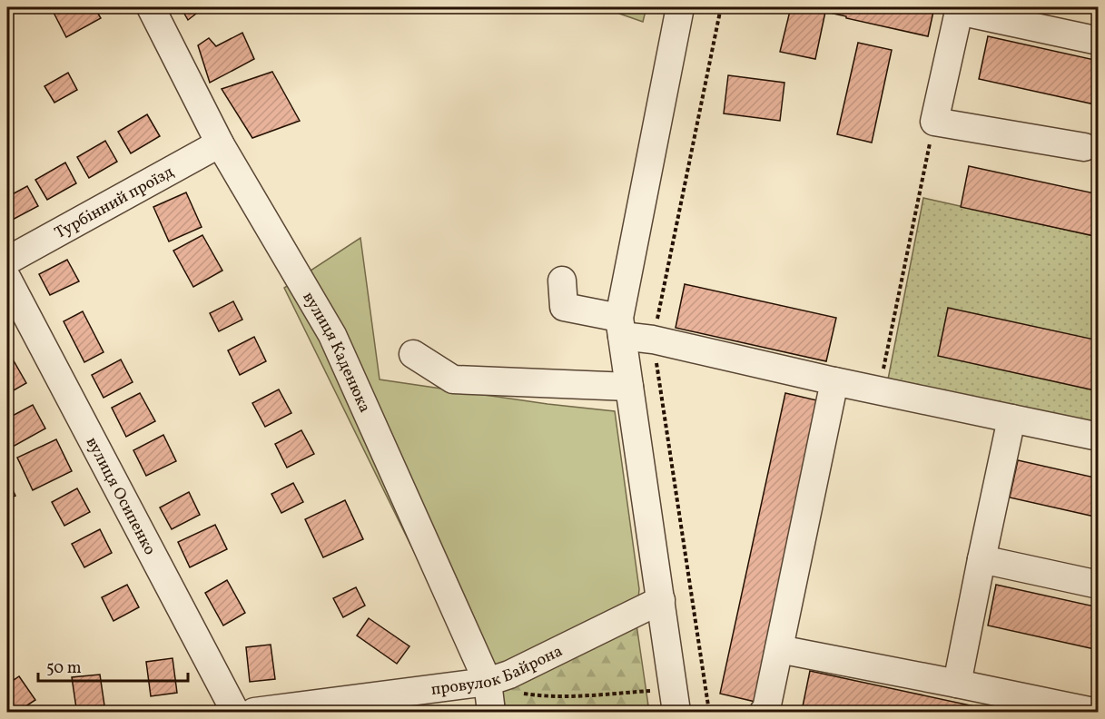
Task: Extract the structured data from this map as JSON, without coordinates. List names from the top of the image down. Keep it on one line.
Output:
{"streets":{"street":["Турбінний проїзд","вулиця Каденюка","вулиця Осипенко","провулок Байрона"]},"crossings":[["Турбінний проїзд","вулиця Каденюка"],["вулиця Каденюка","провулок Байрона"]],"scale_bar":"50 m"}
